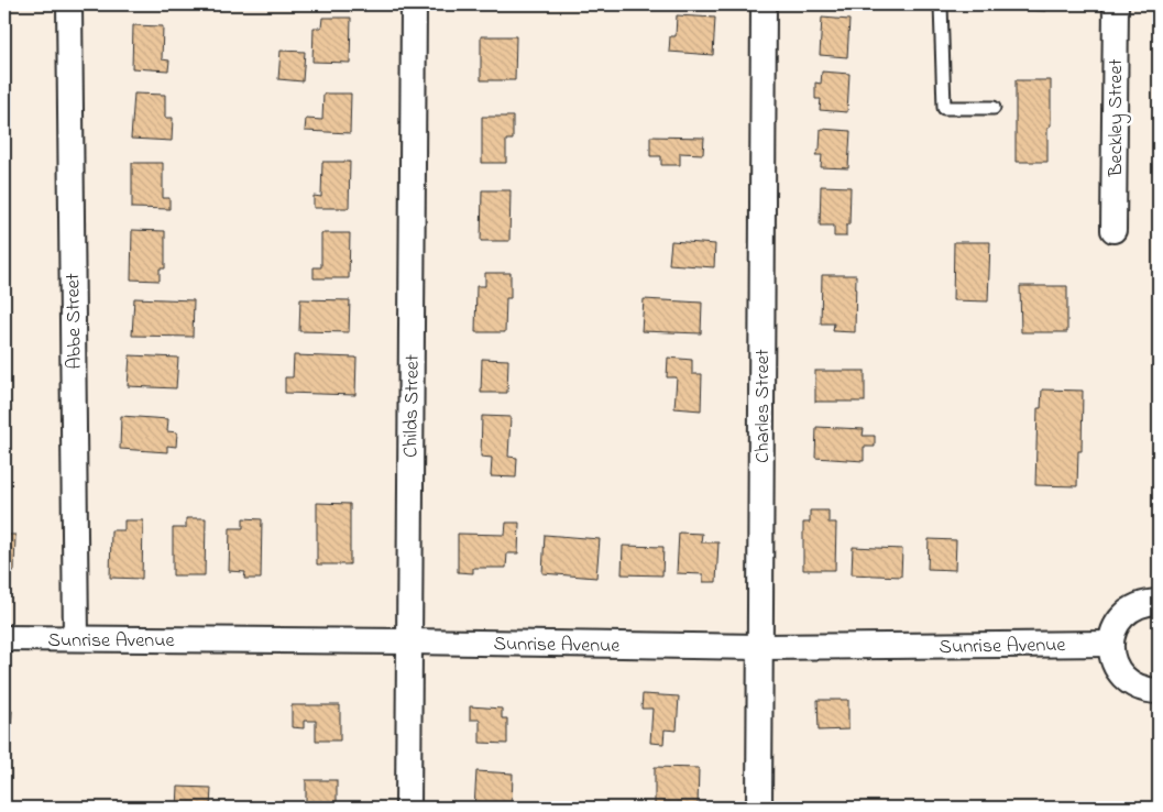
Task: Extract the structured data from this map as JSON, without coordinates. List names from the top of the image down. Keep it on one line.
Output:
{"streets":{"street":["Beckley Street","Abbe Street","Childs Street","Charles Street","Sunrise Avenue"]},"crossings":[["Abbe Street","Sunrise Avenue"],["Childs Street","Sunrise Avenue"],["Charles Street","Sunrise Avenue"]]}
